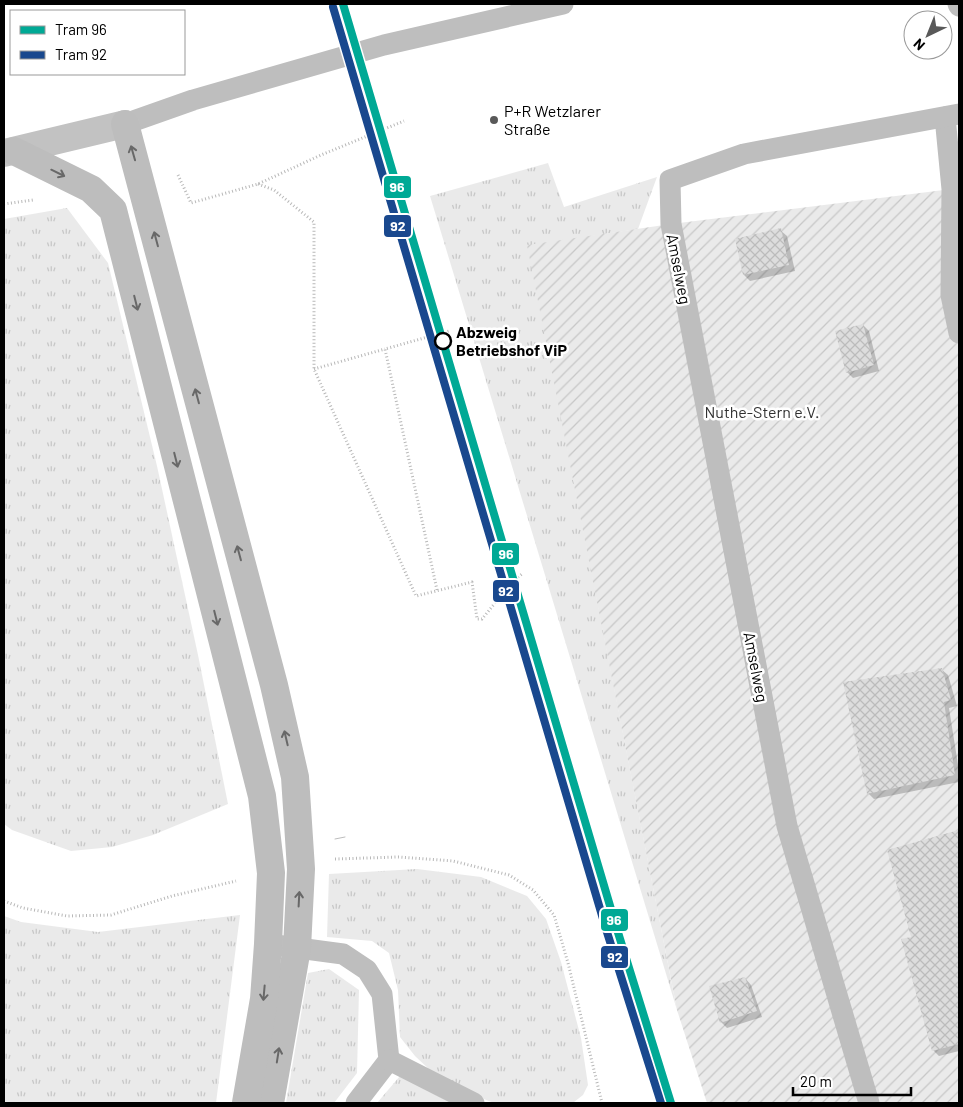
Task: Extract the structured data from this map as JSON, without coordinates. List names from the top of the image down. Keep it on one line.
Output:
{"streets":{"lane":["Amselweg"]},"parks":["Nuthe-Stern e.V."],"places":["P+R Wetzlarer Straße","Abzweig Betriebshof ViP"],"lines":["tram line 96","tram line 92"],"legend":["Tram 96","Tram 92"],"scale_bar":"20 m","north":"bottom left"}
